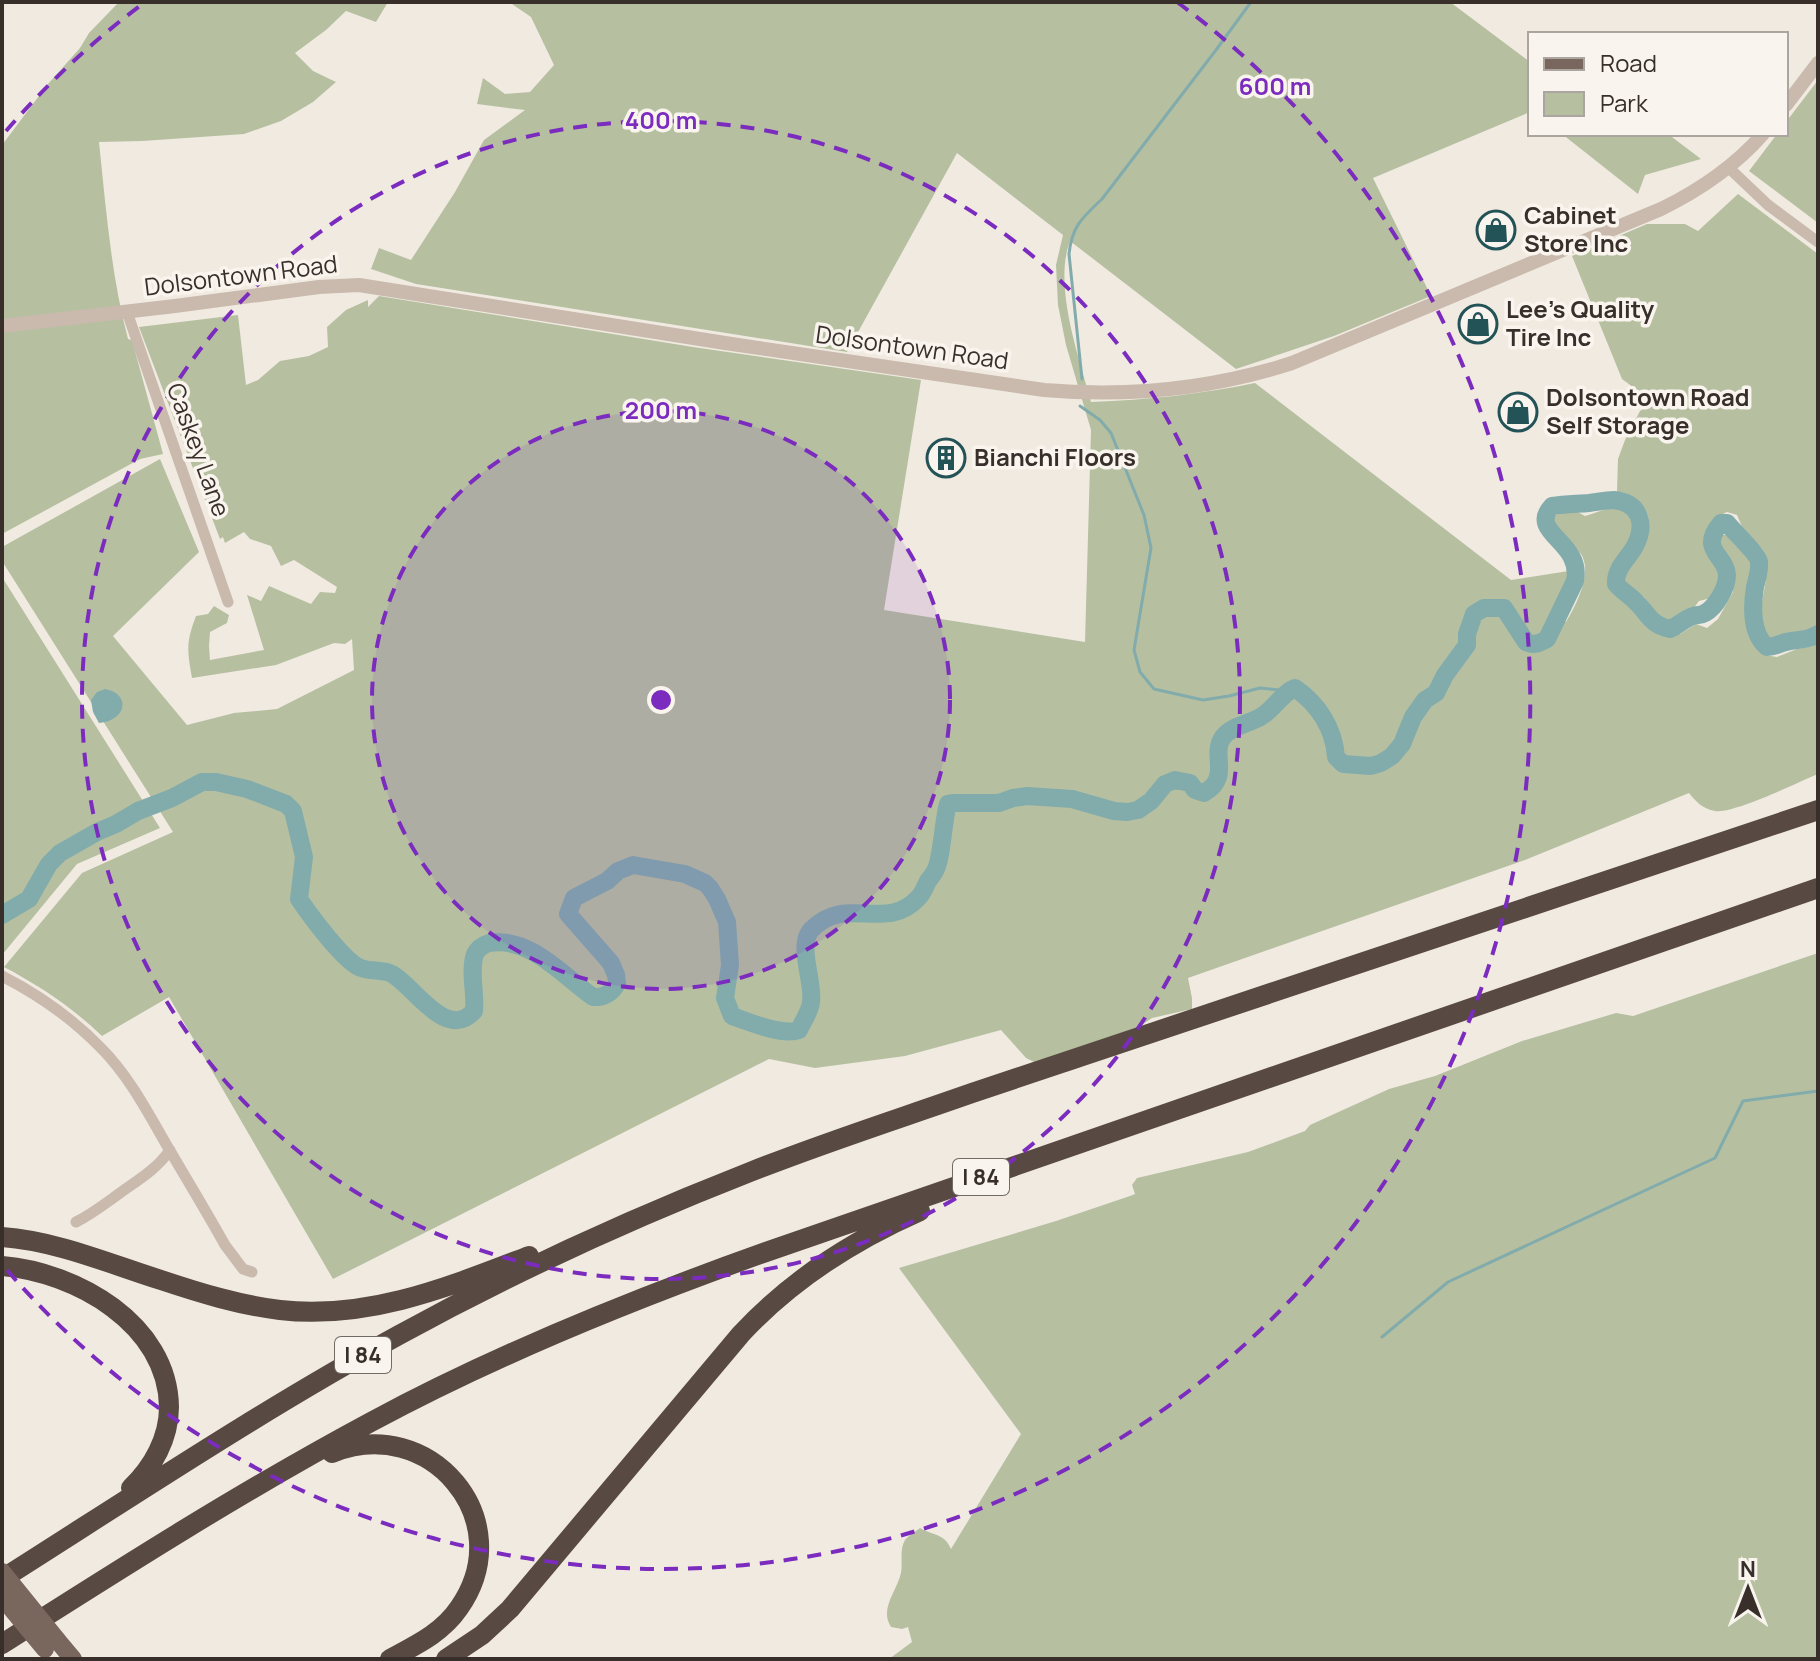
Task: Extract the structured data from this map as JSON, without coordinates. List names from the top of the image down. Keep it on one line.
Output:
{"streets":{"highway":["I 84"],"street":["Dolsontown Road","Caskey Lane"]},"crossings":[["Dolsontown Road","Caskey Lane"]],"places":{"shop":["Cabinet Store Inc","Lee's Quality Tire Inc","Dolsontown Road Self Storage"],"building":["Bianchi Floors"]},"legend":["Road","Park"],"north":"top","rings":["600 m","400 m","200 m"]}
